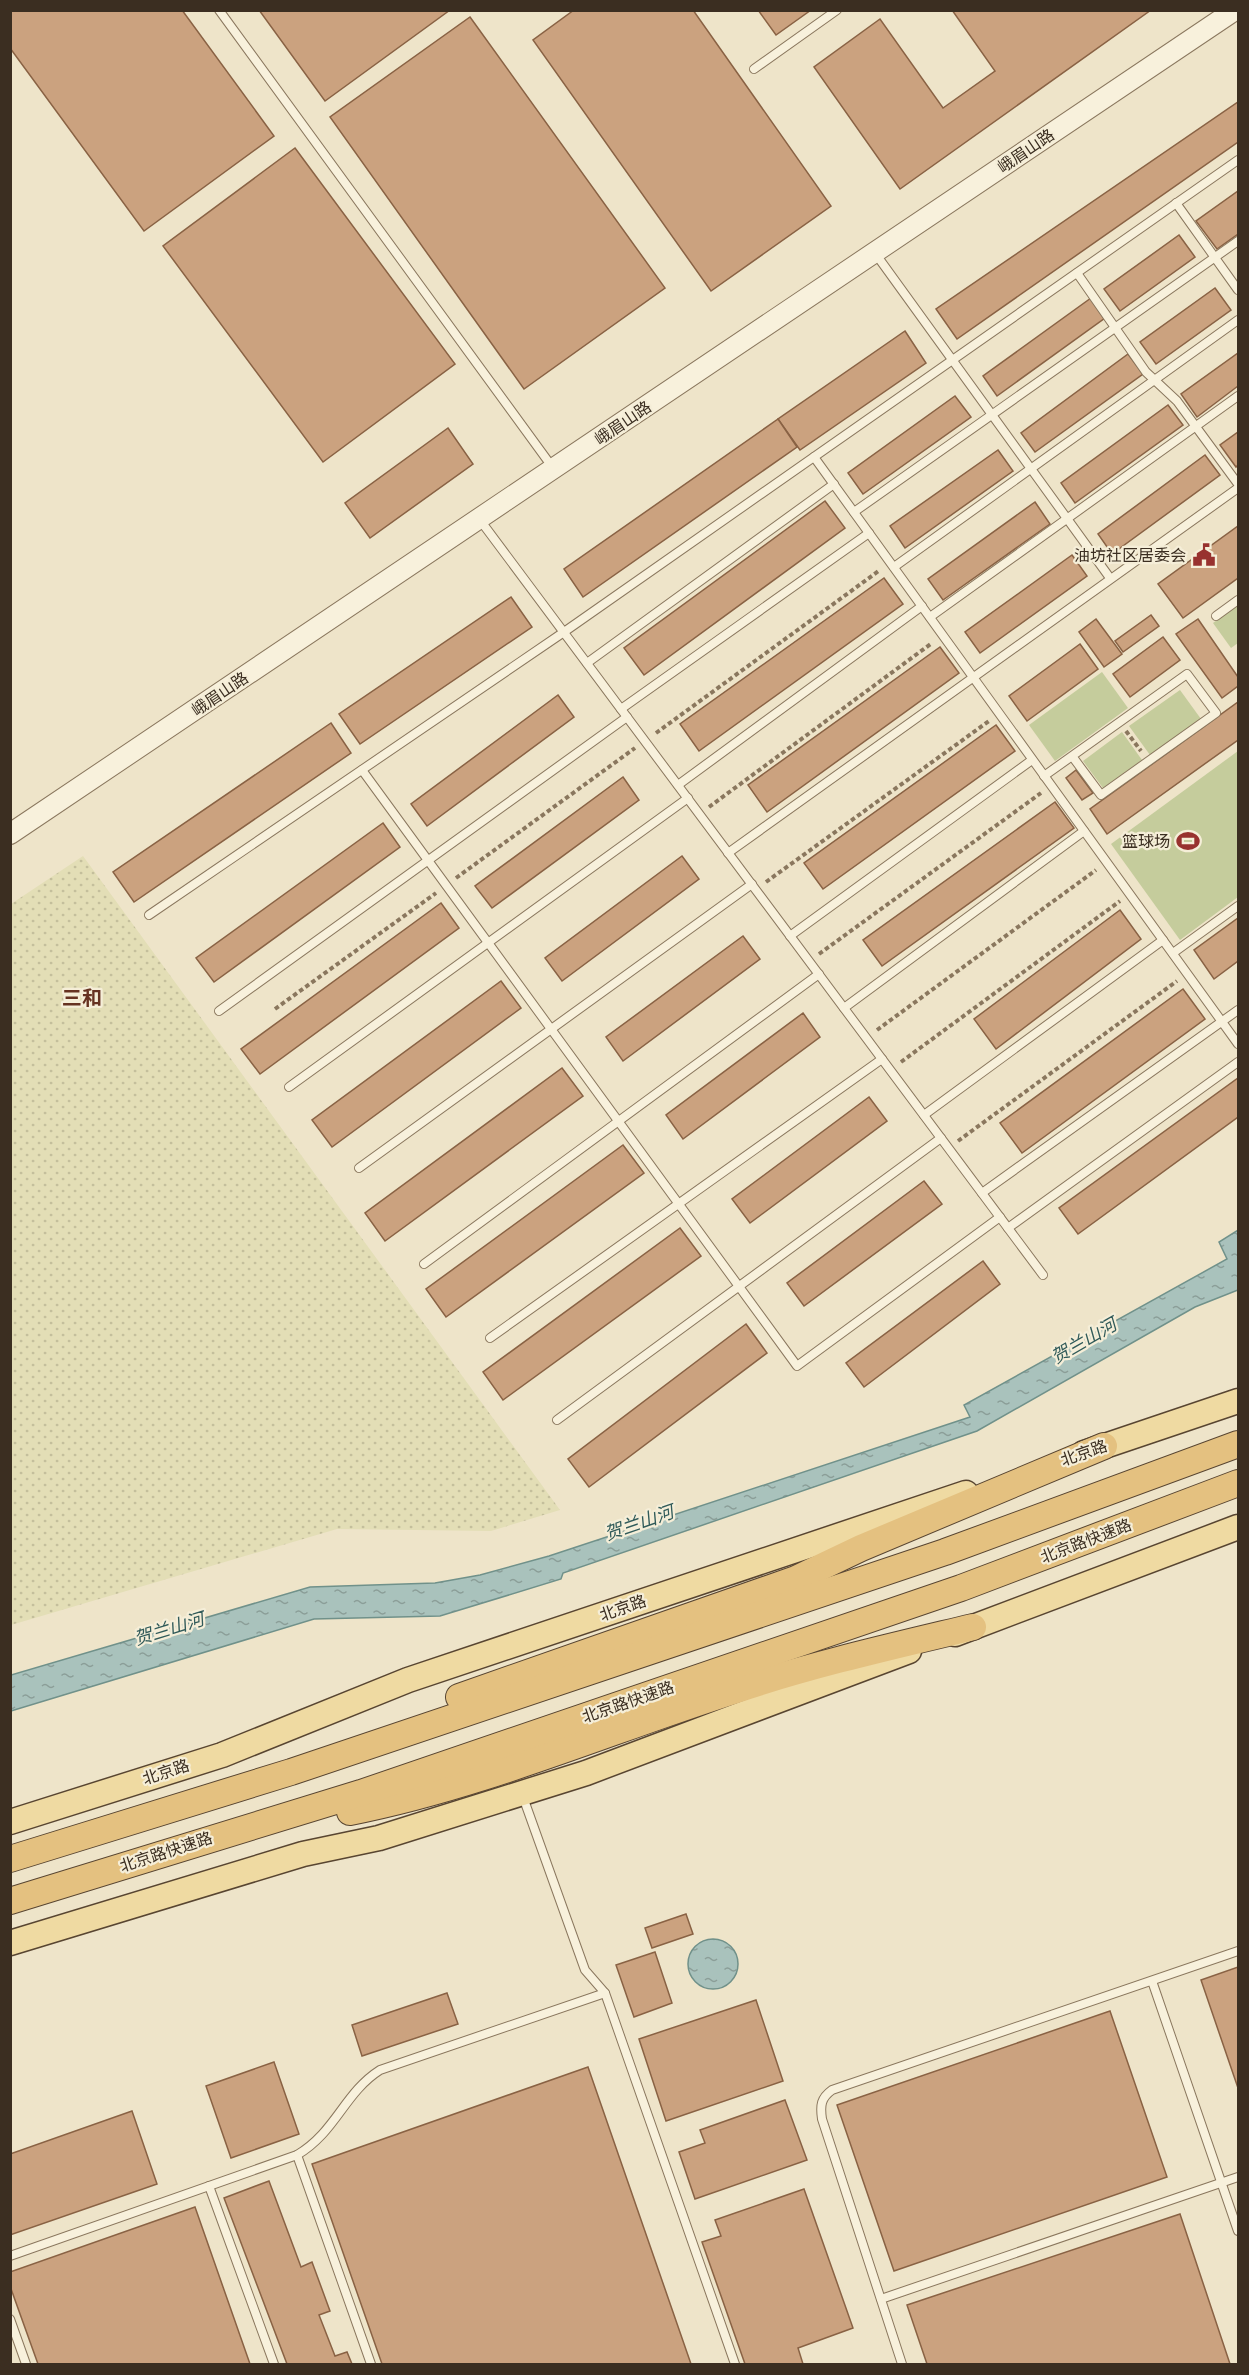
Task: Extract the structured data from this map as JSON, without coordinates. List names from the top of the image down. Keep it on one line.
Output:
{"streets":{"highway":["北京路快速路"],"main road":["北京路"],"street":["峨眉山路"]},"districts":["三和"],"water":["贺兰山河"],"places":{"public building":["油坊社区居委会"],"sports":["篮球场"]}}
